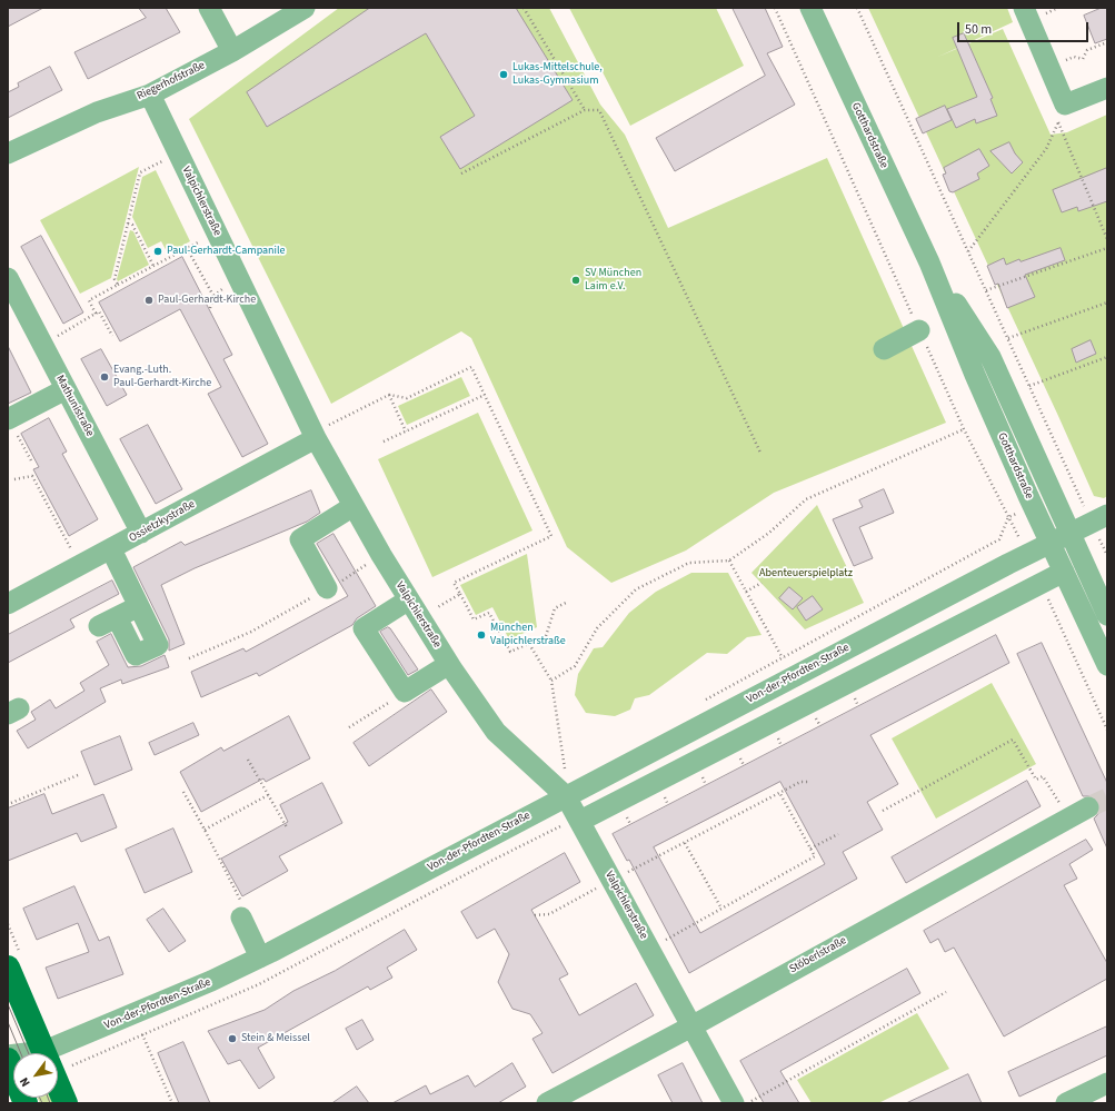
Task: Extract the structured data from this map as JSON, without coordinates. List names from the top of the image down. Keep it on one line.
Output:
{"streets":{"street":["Riegerhofstraße","Gotthardstraße","Valpichlerstraße","Mathunistraße","Ossietzkystraße","Von-der-Pfordten-Straße","Stöberlstraße"]},"crossings":[["Riegerhofstraße","Valpichlerstraße"],["Gotthardstraße","Von-der-Pfordten-Straße"],["Valpichlerstraße","Ossietzkystraße"],["Valpichlerstraße","Von-der-Pfordten-Straße"],["Valpichlerstraße","Stöberlstraße"],["Mathunistraße","Ossietzkystraße"]],"parks":["Abenteuerspielplatz"],"places":["Lukas-Mittelschule, Lukas-Gymnasium","Paul-Gerhardt-Campanile","SV München Laim e.V.","Paul-Gerhardt-Kirche","Evang.-Luth. Paul-Gerhardt-Kirche","München Valpichlerstraße","Stein & Meissel"],"scale_bar":"50 m","north":"bottom left"}
